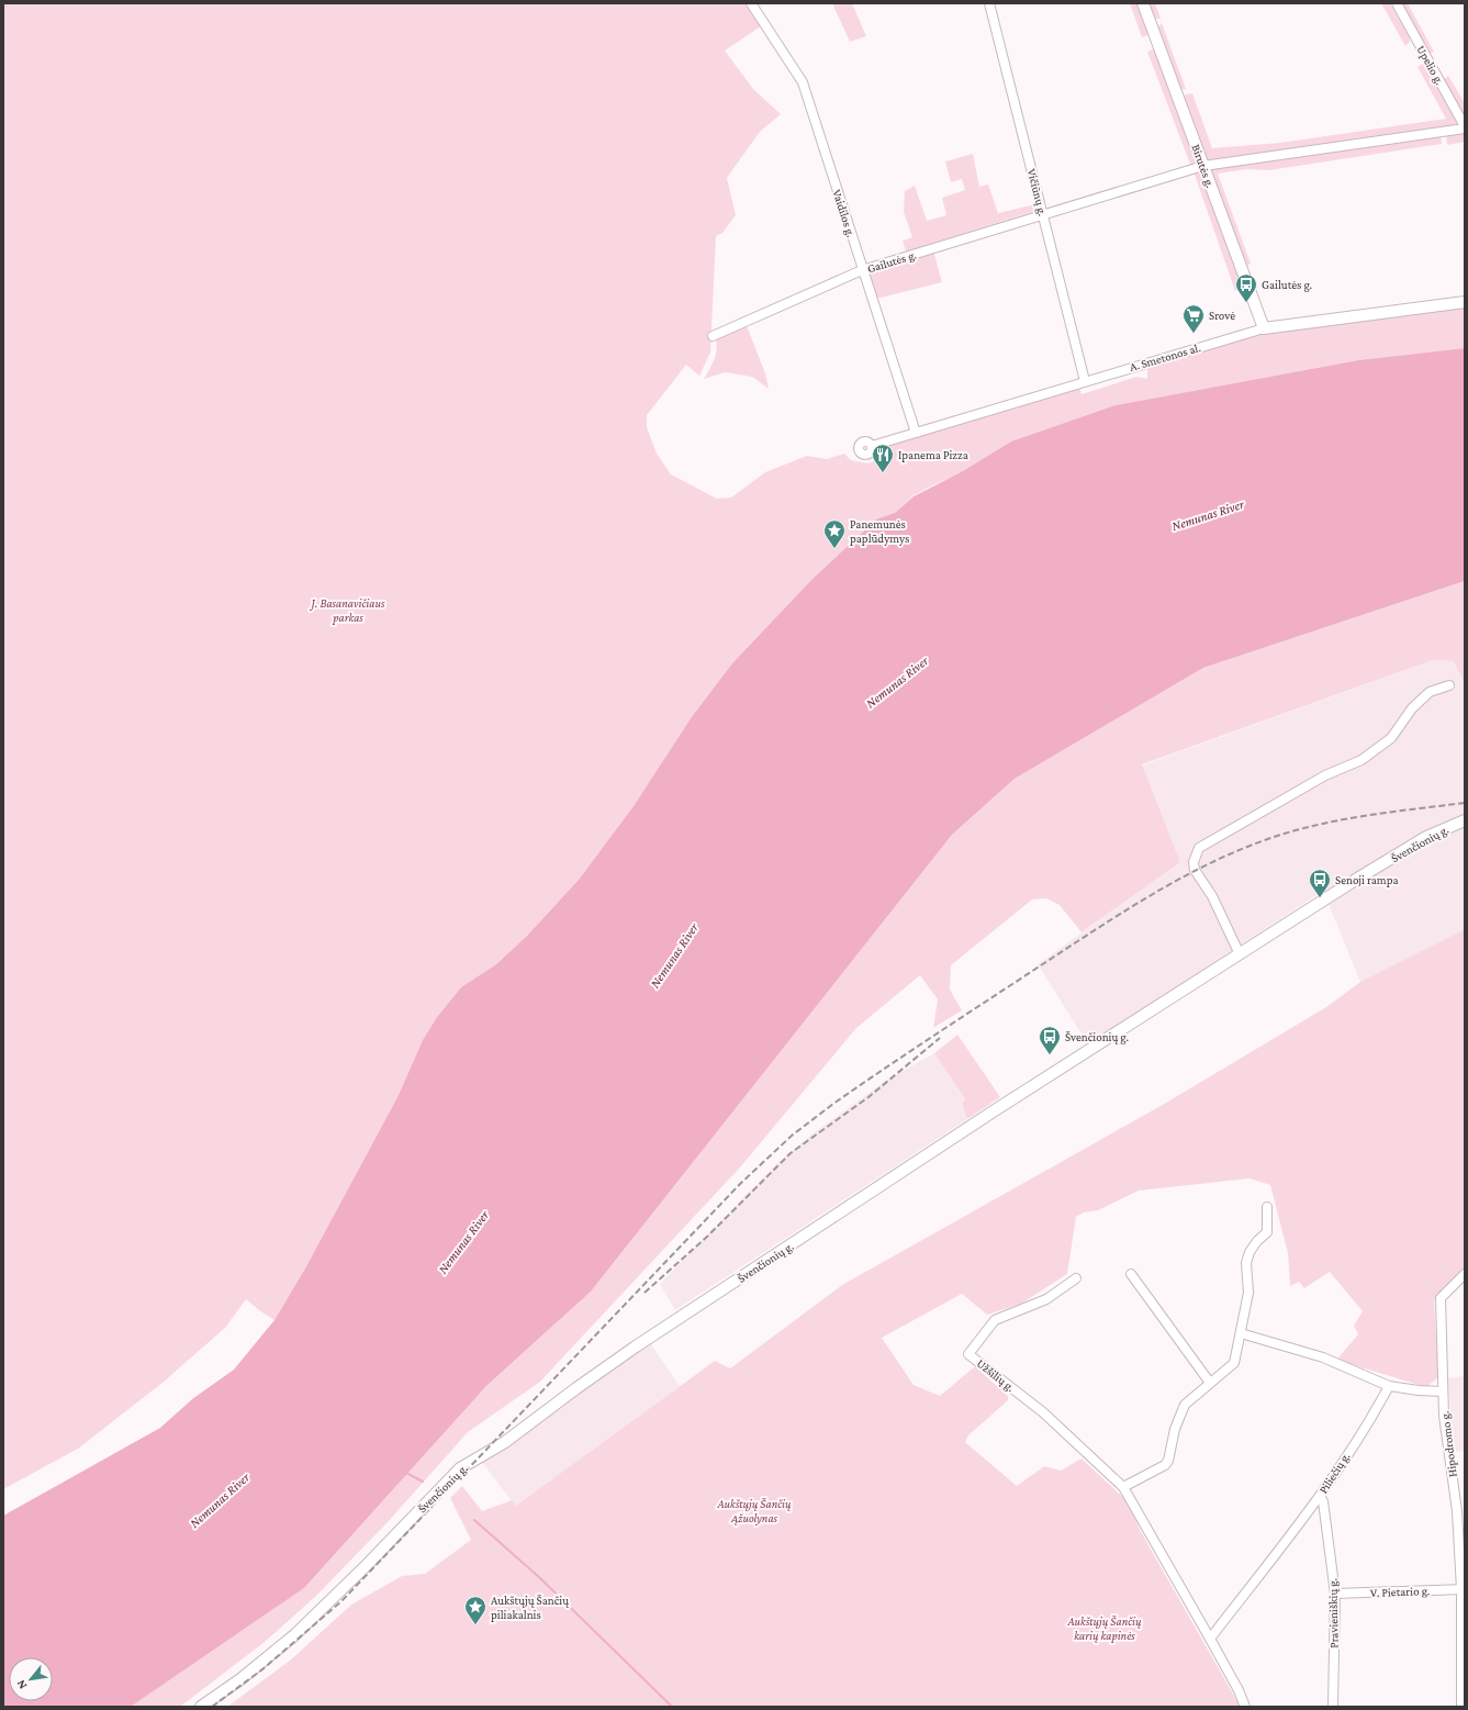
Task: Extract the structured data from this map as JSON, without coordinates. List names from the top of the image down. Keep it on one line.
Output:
{"streets":{"street":["Upelio g.","Birutės g.","Vičiūnų g.","Vaidilos g.","Gailutės g.","A. Smetonos al.","Švenčionių g.","Užšilių g.","Hipodromo g.","Piliečių g.","V. Pietario g.","Pravieniškių g."]},"crossings":[["Upelio g.","Gailutės g."],["Birutės g.","Gailutės g."],["Birutės g.","A. Smetonos al."],["Vičiūnų g.","Gailutės g."],["Vičiūnų g.","A. Smetonos al."],["Vaidilos g.","Gailutės g."],["Vaidilos g.","A. Smetonos al."],["Užšilių g.","Piliečių g."],["Hipodromo g.","V. Pietario g."],["Piliečių g.","Pravieniškių g."],["V. Pietario g.","Pravieniškių g."]],"water":["Nemunas River"],"parks":["J. Basanavičiaus parkas","Aukštųjų Šančių Ąžuolynas","Aukštųjų Šančių karių kapinės"],"places":{"bus stop":["Gailutės g.","Senoji rampa","Švenčionių g."],"supermarket":["Srovė"],"restaurant":["Ipanema Pizza"],"place":["Panemunės paplūdymys","Aukštųjų Šančių piliakalnis"]},"north":"bottom left"}
